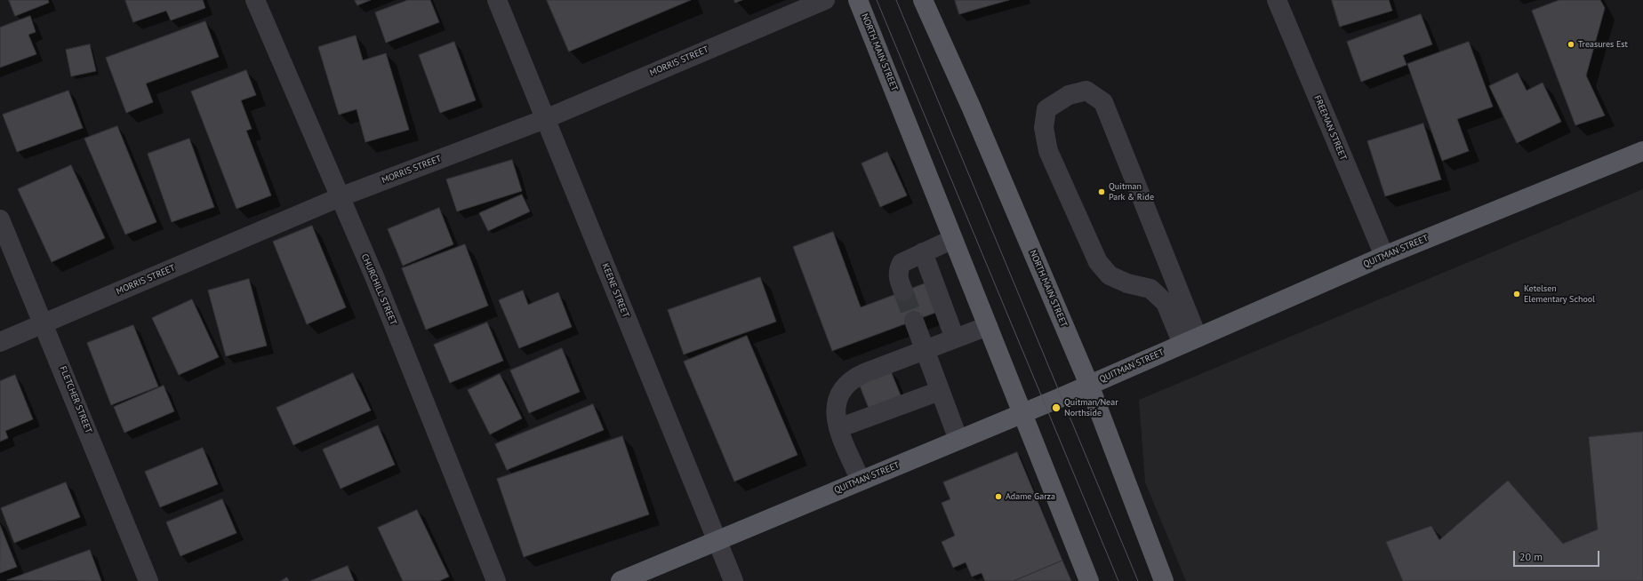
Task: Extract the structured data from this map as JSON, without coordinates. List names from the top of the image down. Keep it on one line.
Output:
{"streets":{"main road":["NORTH MAIN STREET","QUITMAN STREET"],"street":["MORRIS STREET","FREEMAN STREET","CHURCHILL STREET","KEENE STREET","FLETCHER STREET"]},"crossings":[["NORTH MAIN STREET","QUITMAN STREET"],["MORRIS STREET","CHURCHILL STREET"],["MORRIS STREET","KEENE STREET"],["MORRIS STREET","FLETCHER STREET"],["FREEMAN STREET","QUITMAN STREET"],["QUITMAN STREET","KEENE STREET"]],"places":["Treasures Est","Quitman Park & Ride","Ketelsen Elementary School","Quitman/Near Northside","Adame Garza"],"scale_bar":"20 m"}
